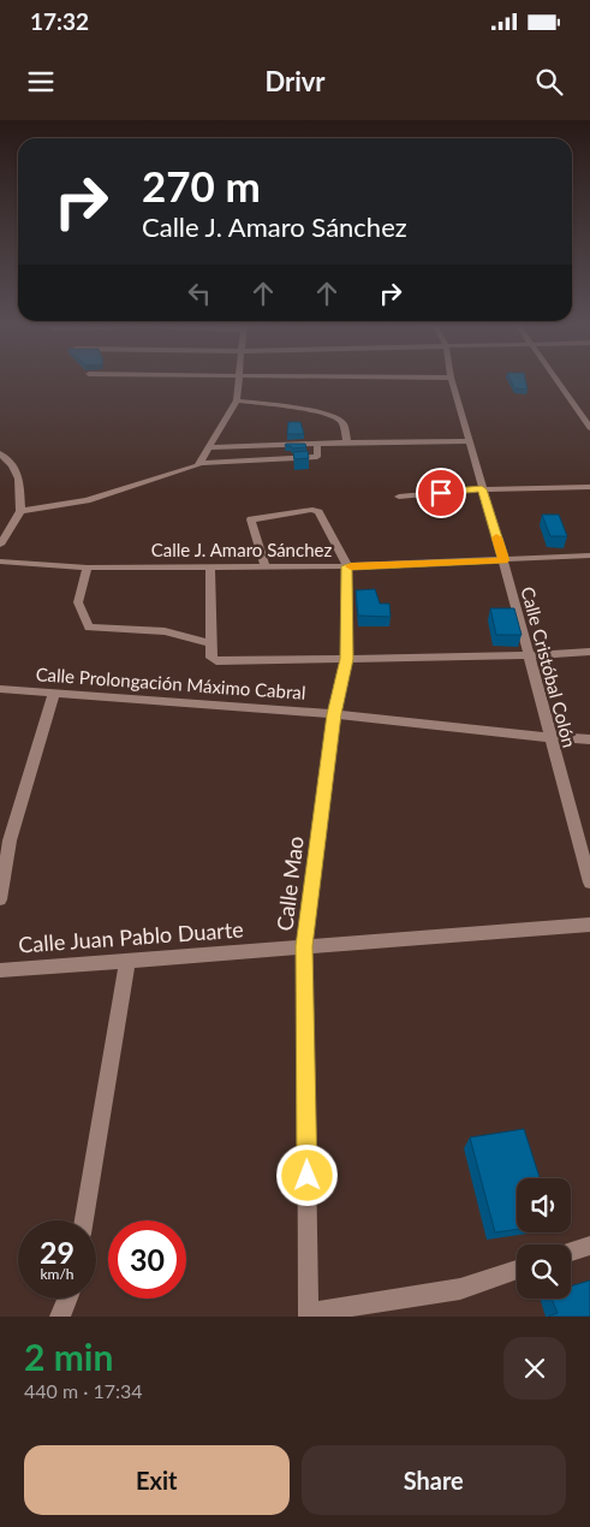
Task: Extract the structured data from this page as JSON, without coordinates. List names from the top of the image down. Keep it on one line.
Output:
{"streets":{"street":["Calle J. Amaro Sánchez","Calle Cristóbal Colón","Calle Prolongación Máximo Cabral","Calle Mao","Calle Juan Pablo Duarte"]},"crossings":[["Calle J. Amaro Sánchez","Calle Cristóbal Colón"],["Calle J. Amaro Sánchez","Calle Mao"],["Calle Cristóbal Colón","Calle Prolongación Máximo Cabral"],["Calle Prolongación Máximo Cabral","Calle Mao"],["Calle Mao","Calle Juan Pablo Duarte"]],"page":{"status":"17:32","header":"Drivr","turn":["270 m","Calle J. Amaro Sánchez"],"speed":"29 km/h","limit":"30","heading":["2 min","440 m · 17:34"],"buttons":["Exit","Share"]}}
